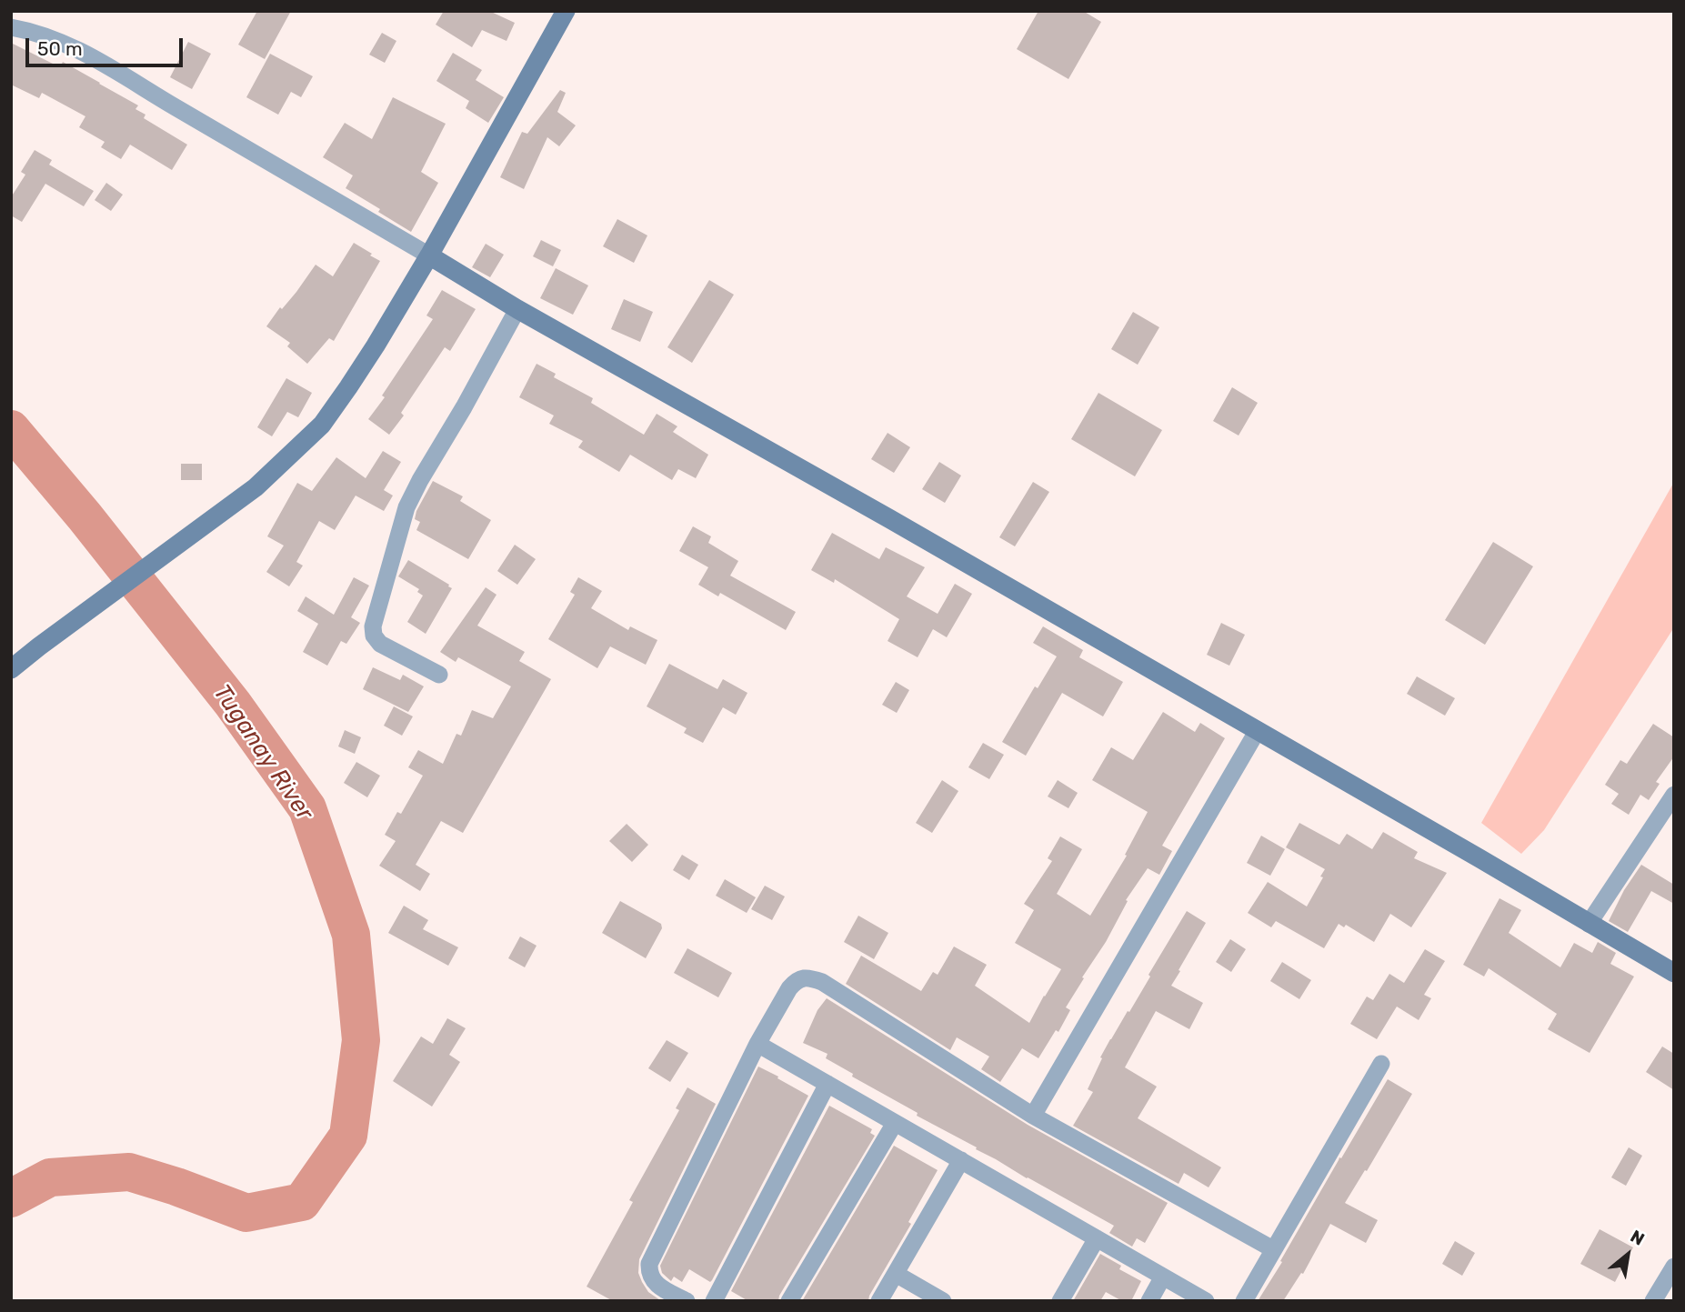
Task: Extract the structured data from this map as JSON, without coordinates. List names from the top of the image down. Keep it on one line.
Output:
{"water":["Tuganay River"],"scale_bar":"50 m","north":"top right"}
